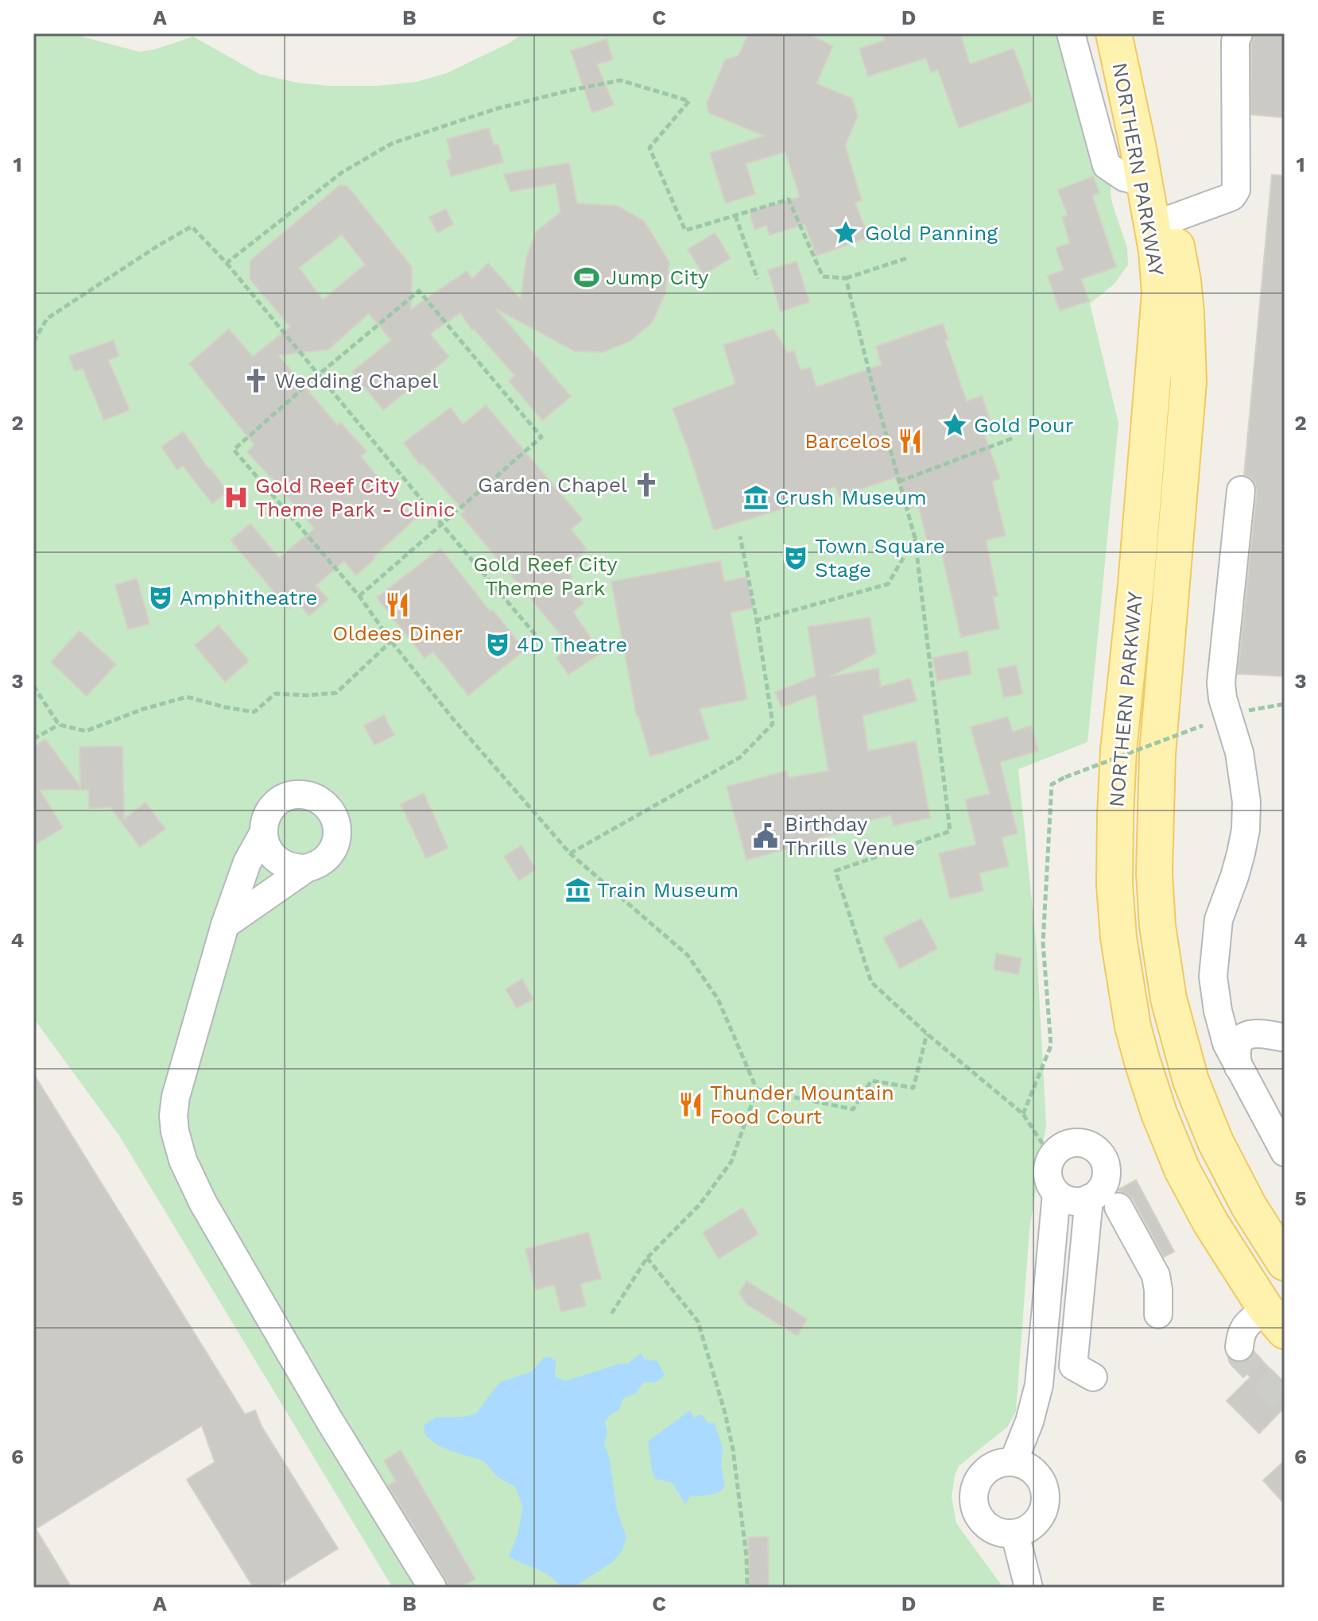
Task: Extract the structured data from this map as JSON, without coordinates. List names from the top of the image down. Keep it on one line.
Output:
{"streets":{"main road":["NORTHERN PARKWAY"]},"parks":["Gold Reef City Theme Park"],"places":{"place":["Gold Panning","Gold Pour"],"sports":["Jump City"],"church":["Wedding Chapel","Garden Chapel"],"restaurant":["Barcelos","Oldees Diner","Thunder Mountain Food Court"],"hospital":["Gold Reef City Theme Park - Clinic"],"museum":["Crush Museum","Train Museum"],"theatre":["Town Square Stage","Amphitheatre","4D Theatre"],"public building":["Birthday Thrills Venue"]},"grid":{"columns":["A","B","C","D","E"],"rows":["1","2","3","4","5","6"]}}
